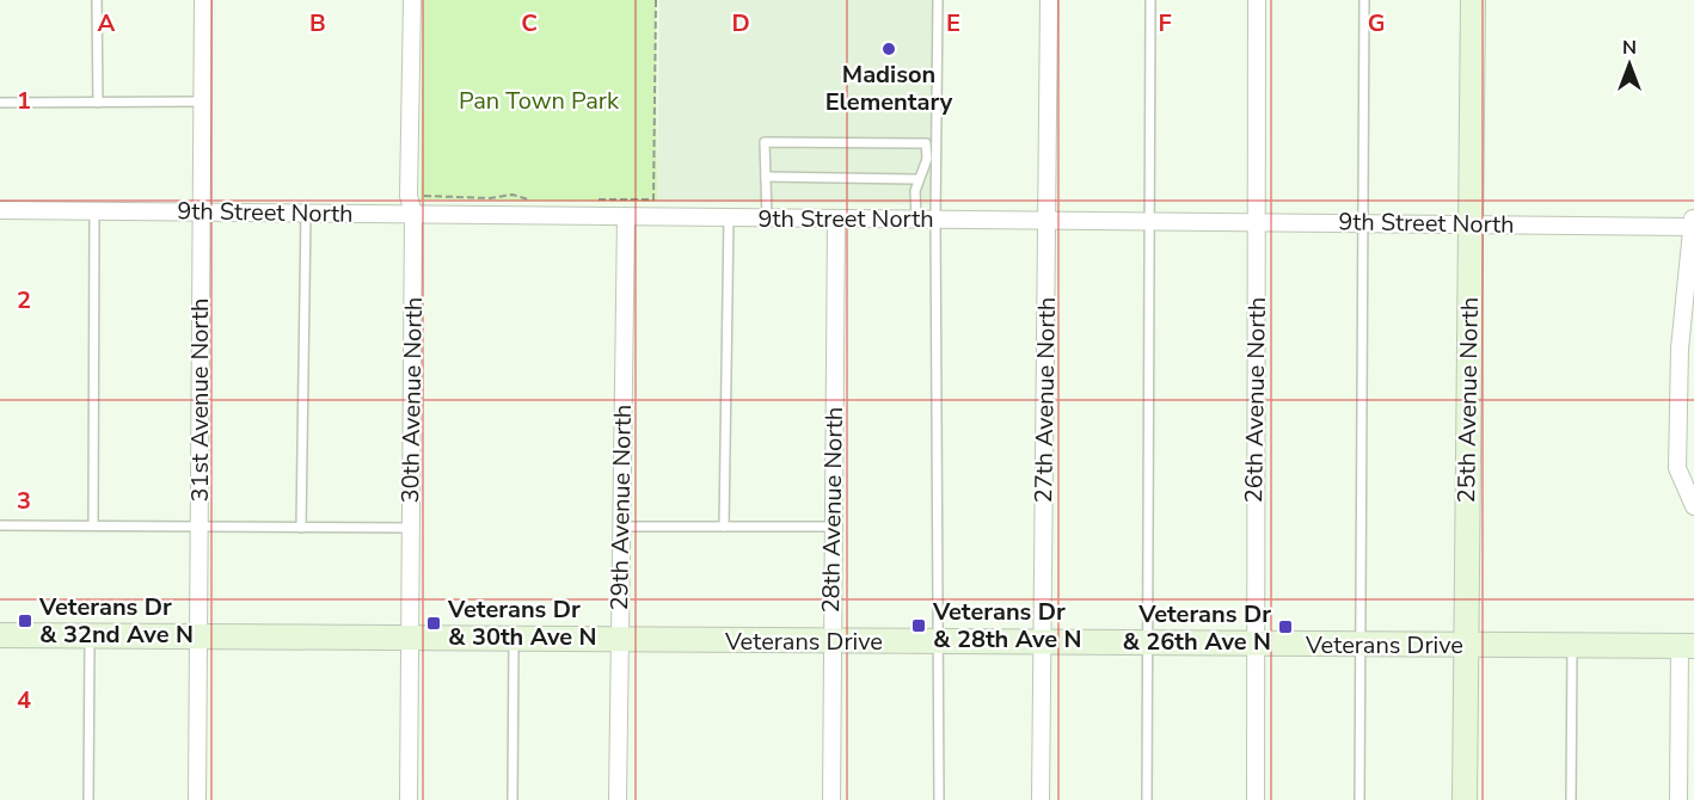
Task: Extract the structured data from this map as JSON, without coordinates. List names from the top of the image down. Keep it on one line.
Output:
{"streets":{"main road":["25th Avenue North","Veterans Drive"],"street":["9th Street North","31st Avenue North","30th Avenue North","27th Avenue North","26th Avenue North","29th Avenue North","28th Avenue North"]},"crossings":[["9th Street North","31st Avenue North"],["9th Street North","30th Avenue North"],["9th Street North","27th Avenue North"],["9th Street North","26th Avenue North"],["9th Street North","25th Avenue North"],["9th Street North","29th Avenue North"],["9th Street North","28th Avenue North"],["31st Avenue North","Veterans Drive"],["30th Avenue North","Veterans Drive"],["27th Avenue North","Veterans Drive"],["26th Avenue North","Veterans Drive"],["25th Avenue North","Veterans Drive"],["29th Avenue North","Veterans Drive"],["28th Avenue North","Veterans Drive"]],"parks":["Pan Town Park"],"places":{"other":["Madison Elementary"],"transit":["Veterans Dr & 32nd Ave N","Veterans Dr & 30th Ave N","Veterans Dr & 28th Ave N","Veterans Dr & 26th Ave N"]},"north":"top","grid":{"columns":["A","B","C","D","E","F","G"],"rows":["1","2","3","4"]}}
